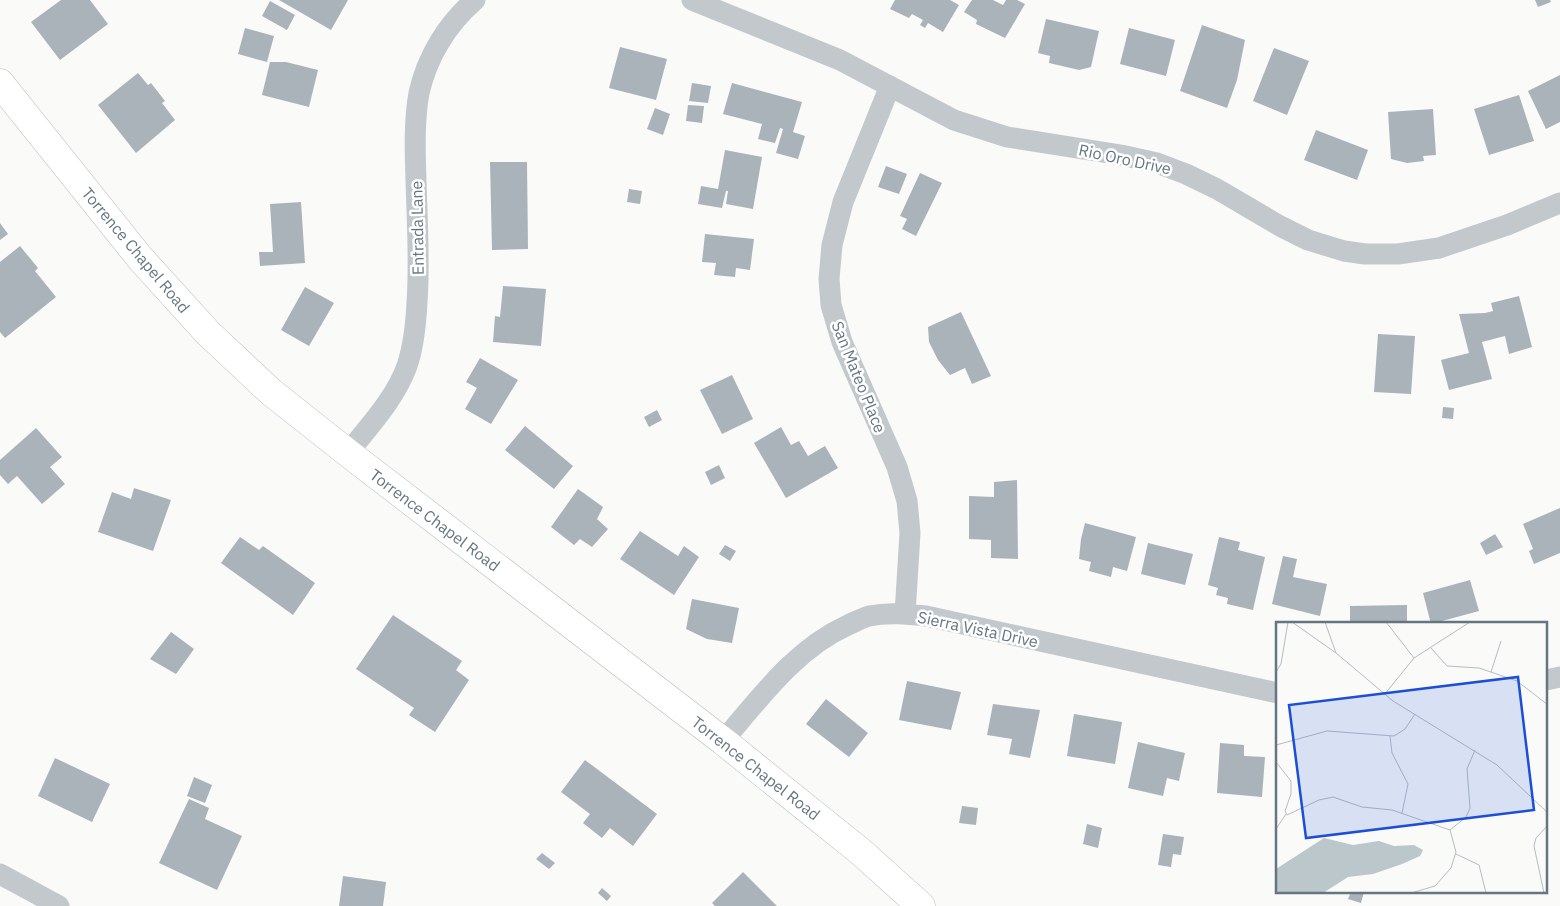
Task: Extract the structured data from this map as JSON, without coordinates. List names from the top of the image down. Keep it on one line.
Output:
{"streets":{"street":["Rio Oro Drive","Entrada Lane","Torrence Chapel Road","San Mateo Place","Sierra Vista Drive"]},"crossings":[["Rio Oro Drive","San Mateo Place"],["Entrada Lane","Torrence Chapel Road"],["Torrence Chapel Road","Sierra Vista Drive"],["San Mateo Place","Sierra Vista Drive"]]}
